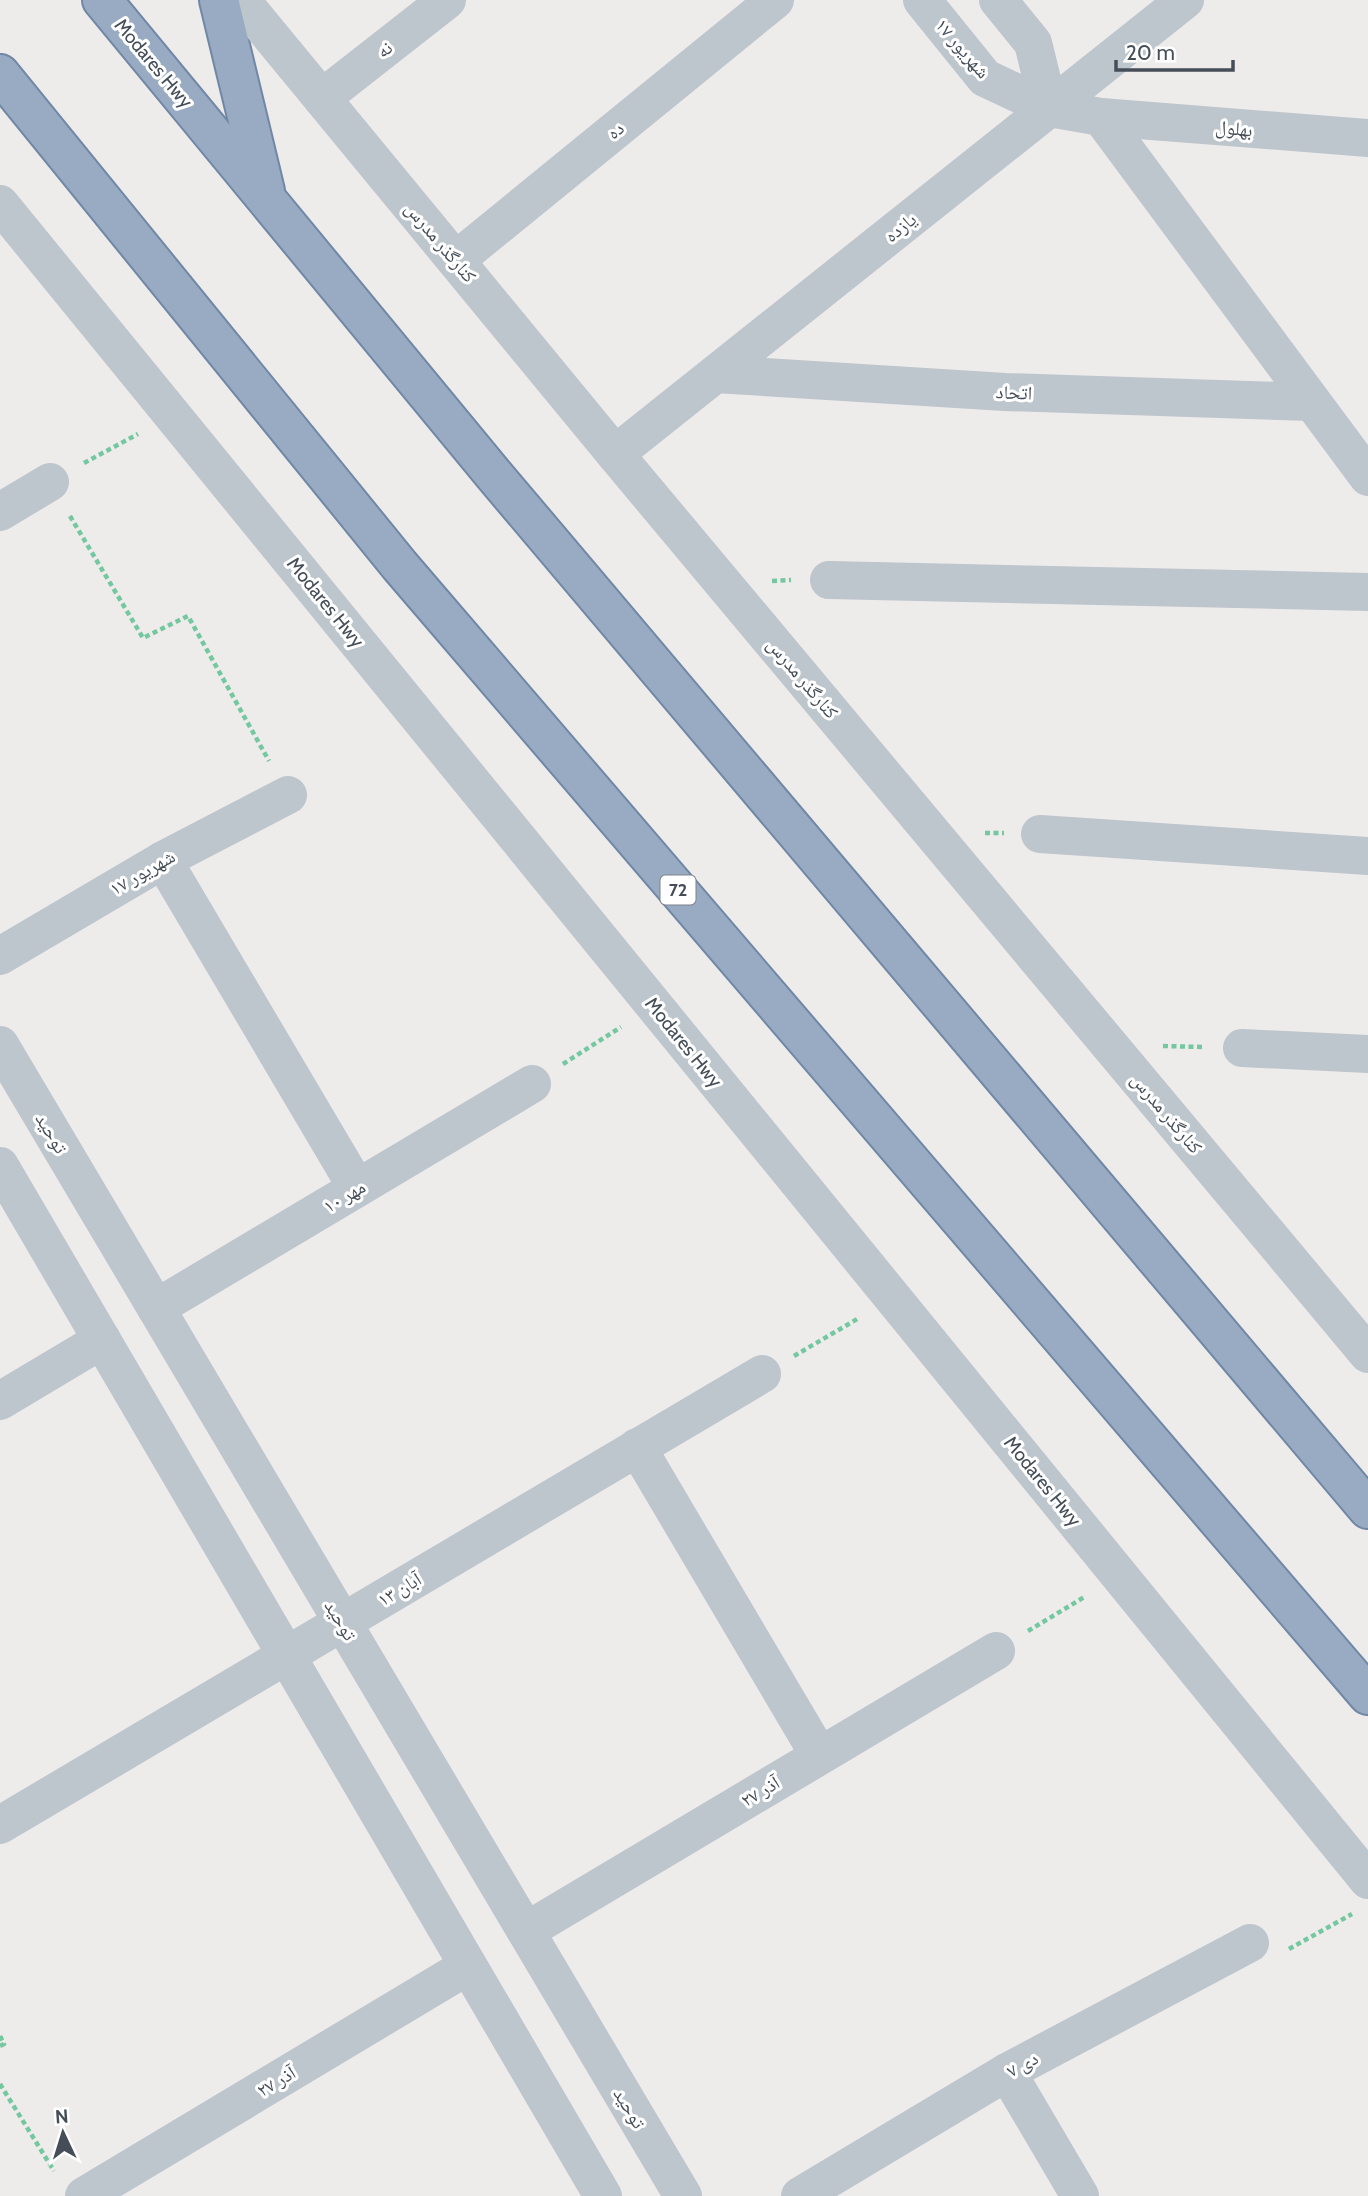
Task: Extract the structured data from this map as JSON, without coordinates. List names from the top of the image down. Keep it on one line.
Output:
{"streets":{"highway":["Modares Hwy","72"],"street":["۱۷ شهریور","نه","بهلول","ده","یازده","کنارگذر مدرس","اتحاد","توحید","۱۰ مهر","۱۳ آبان","۲۷ آذر","۷ دی"]},"crossings":[["۱۷ شهریور","بهلول"],["۱۷ شهریور","یازده"],["نه","کنارگذر مدرس"],["ده","کنارگذر مدرس"],["یازده","کنارگذر مدرس"],["یازده","اتحاد"],["توحید","۱۰ مهر"],["توحید","۱۳ آبان"],["توحید","۲۷ آذر"]],"scale_bar":"20 m","north":"top"}
